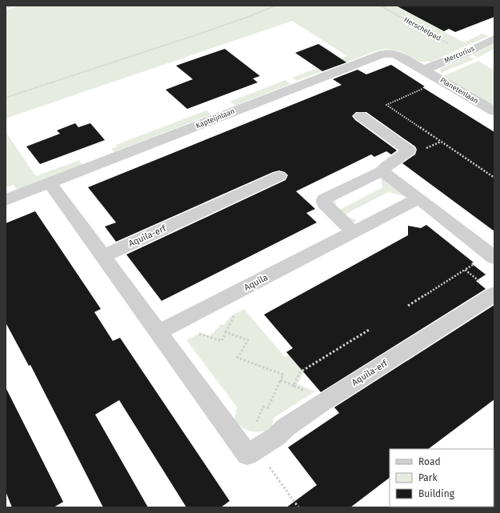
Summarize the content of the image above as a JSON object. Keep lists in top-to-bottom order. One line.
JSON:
{"streets":{"street":["Mercurius","Planetenlaan","Kapteijnlaan","Aquila-erf","Aquila"],"path":["Herschelpad"]},"crossings":[["Herschelpad","Mercurius"],["Mercurius","Planetenlaan"],["Mercurius","Kapteijnlaan"],["Planetenlaan","Kapteijnlaan"]],"legend":["Road","Park","Building"]}
